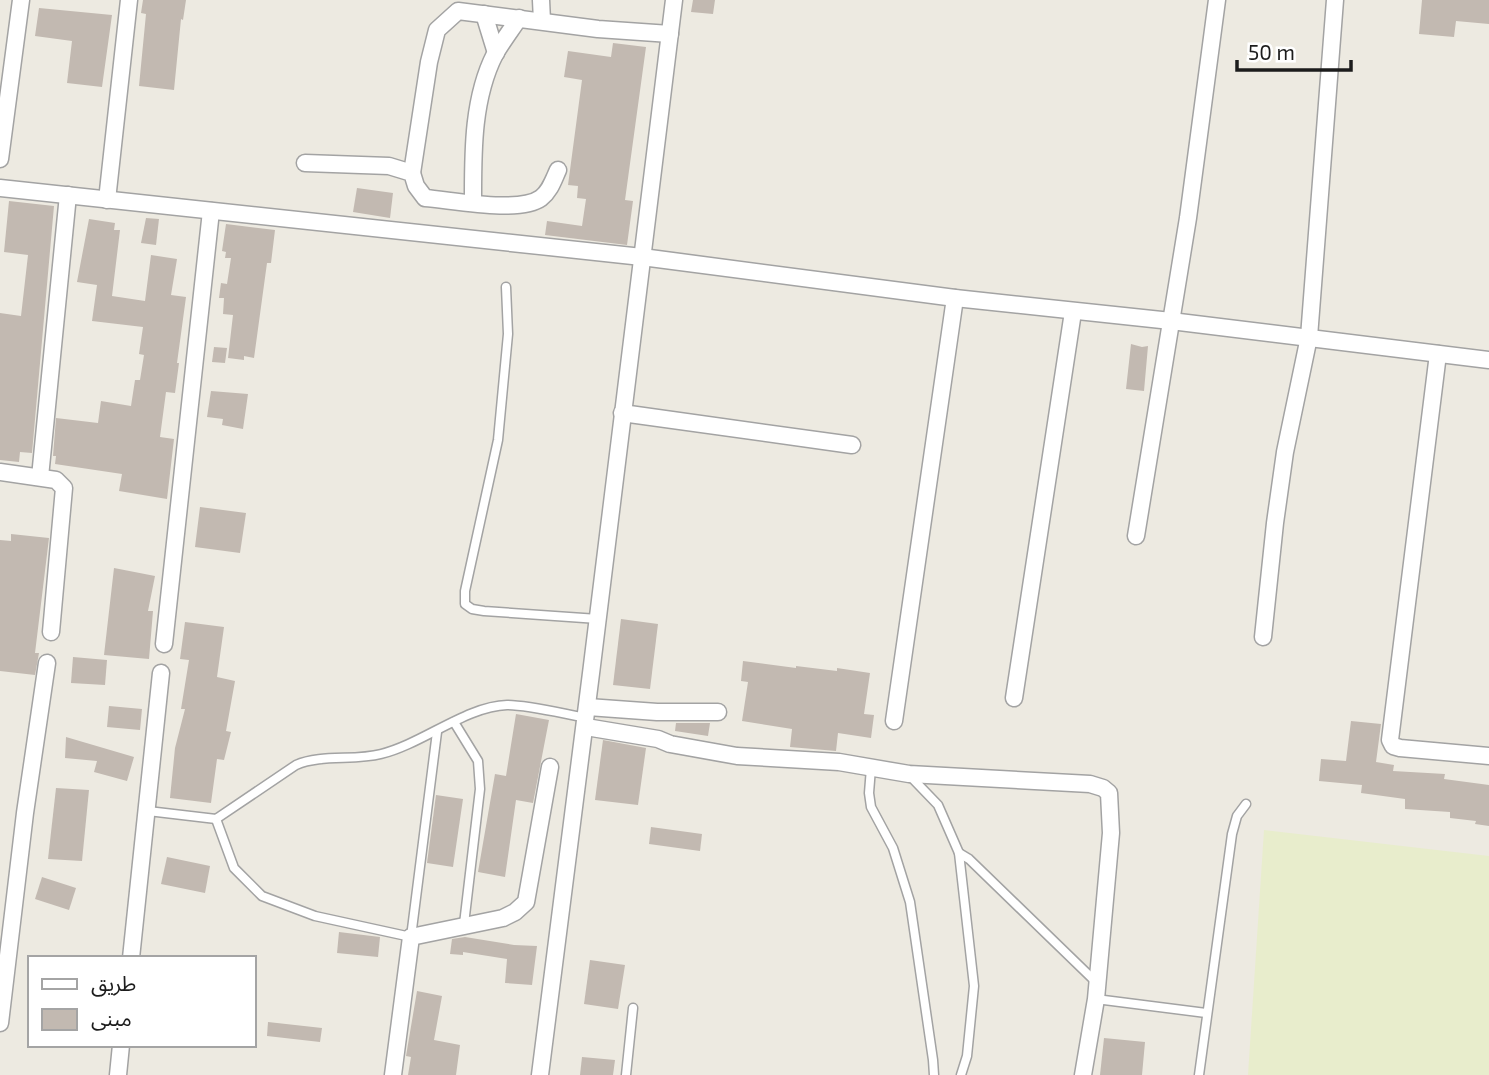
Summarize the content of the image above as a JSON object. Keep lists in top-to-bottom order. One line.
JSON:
{"legend":["طريق","مبنى"],"scale_bar":"50 m"}
